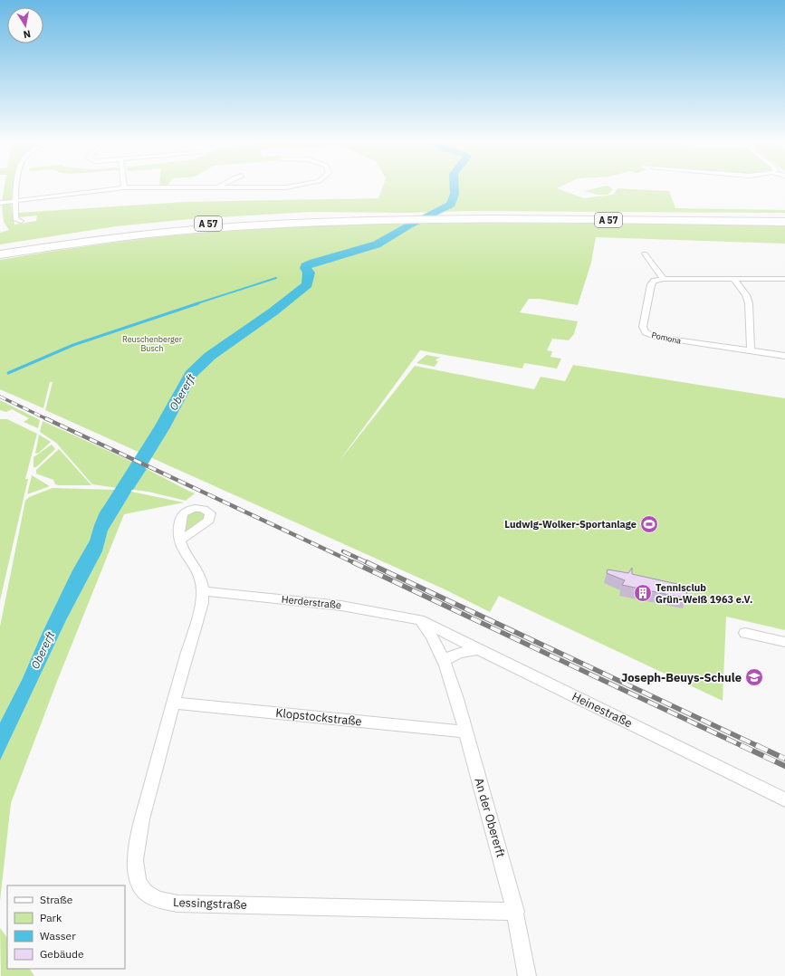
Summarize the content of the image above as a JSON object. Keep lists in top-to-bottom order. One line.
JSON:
{"streets":{"highway":["A 57"],"street":["Pomona","Herderstraße","Heinestraße","Klopstockstraße","An der Obererft","Lessingstraße"]},"crossings":[["Herderstraße","Heinestraße"],["Herderstraße","An der Obererft"],["Herderstraße","Lessingstraße"],["Heinestraße","An der Obererft"],["Klopstockstraße","An der Obererft"],["Klopstockstraße","Lessingstraße"],["An der Obererft","Lessingstraße"]],"water":["Obererft"],"parks":["Reuschenberger Busch"],"places":{"sports":["Ludwig-Wolker-Sportanlage"],"building":["Tennisclub Grün-Weiß 1963 e.V."],"school or university":["Joseph-Beuys-Schule"]},"legend":["Straße","Park","Wasser","Gebäude"],"north":"bottom"}
